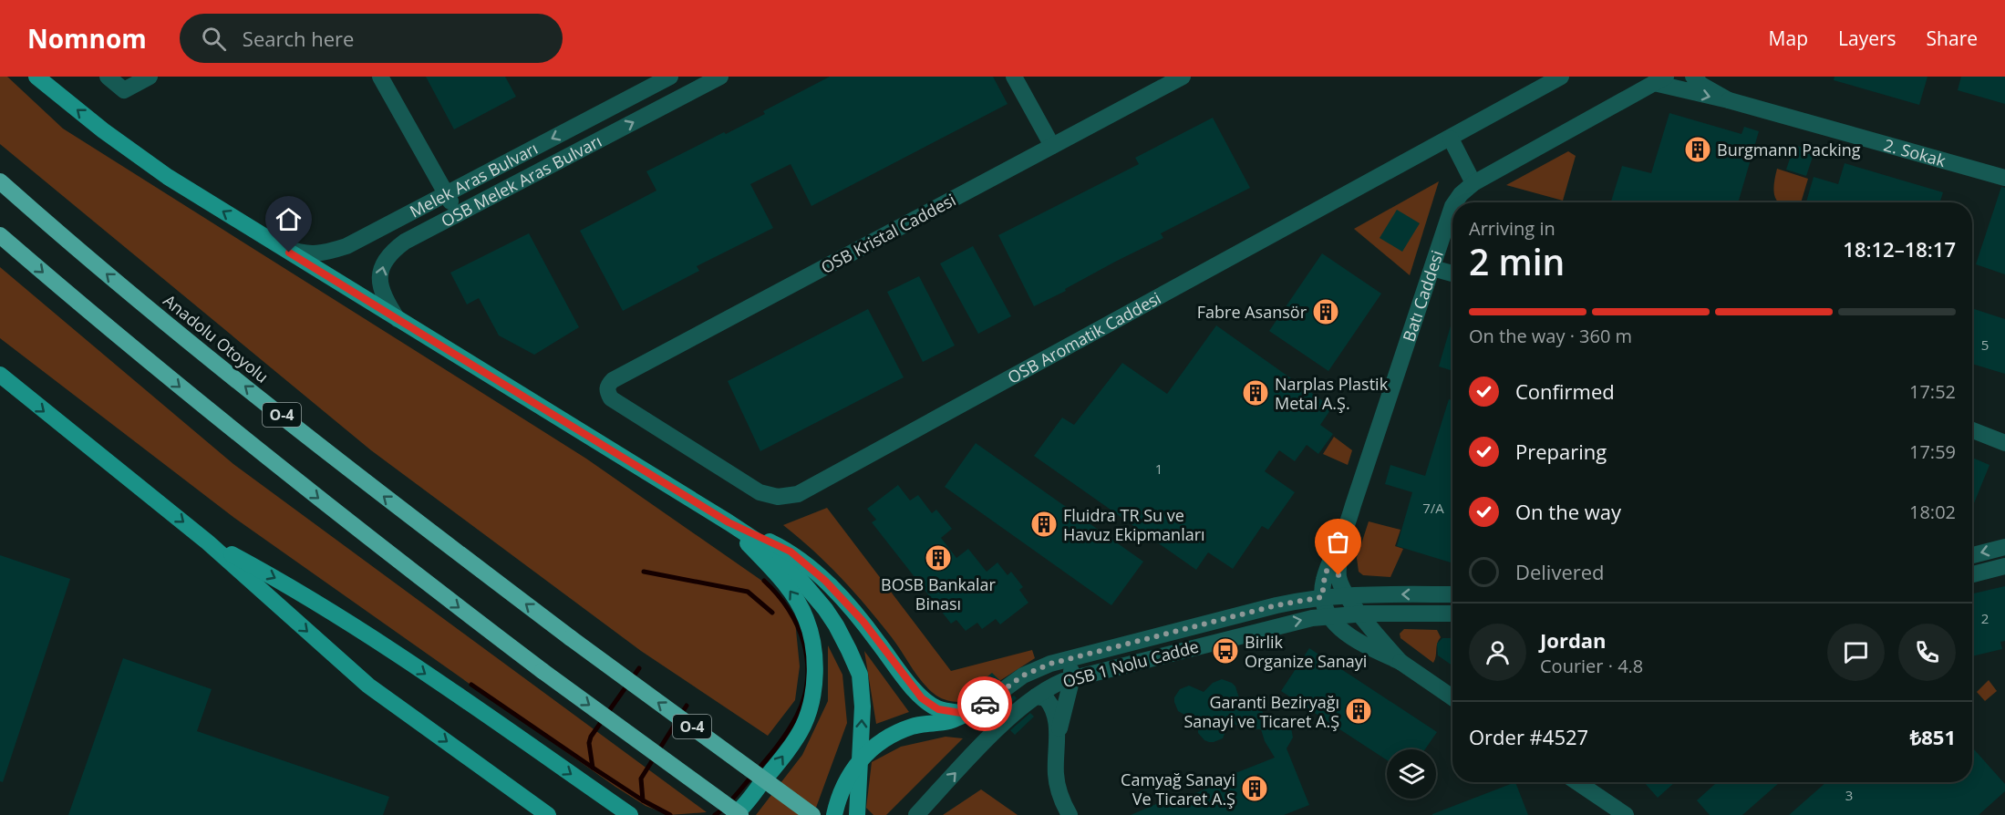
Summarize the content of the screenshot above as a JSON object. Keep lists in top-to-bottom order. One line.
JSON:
{"streets":{"highway":["Anadolu Otoyolu","O-4"],"main road":["OSB 1 Nolu Cadde"],"street":["2. Sokak","Melek Aras Bulvarı","OSB Melek Aras Bulvarı","OSB Kristal Caddesi","Batı Caddesi","OSB Aromatik Caddesi"]},"crossings":[["2. Sokak","Batı Caddesi"],["OSB Kristal Caddesi","OSB Aromatik Caddesi"],["Batı Caddesi","OSB 1 Nolu Cadde"]],"one_way":["Melek Aras Bulvarı","OSB Melek Aras Bulvarı"],"places":{"building":["Burgmann Packing","Fabre Asansör","Narplas Plastik Metal A.Ş.","Fluidra TR Su ve Havuz Ekipmanları","BOSB Bankalar Binası","Garanti Beziryağı Sanayi ve Ticaret A.Ş","Camyağ Sanayi Ve Ticaret A.Ş"],"bus stop":["Birlik Organize Sanayi"]},"house_numbers":["5","1","7/A","2","3"],"page":{"header":"Nomnom","search":"Search here","nav":["Map","Layers","Share"],"heading":["2 min","Arriving in","18:12–18:17"],"panel":["Jordan","Courier · 4.8","Order #4527","₺851"],"bar":"On the way · 360 m","list":[["Confirmed","17:52"],["Preparing","17:59"],["On the way","18:02"],"Delivered"]}}
